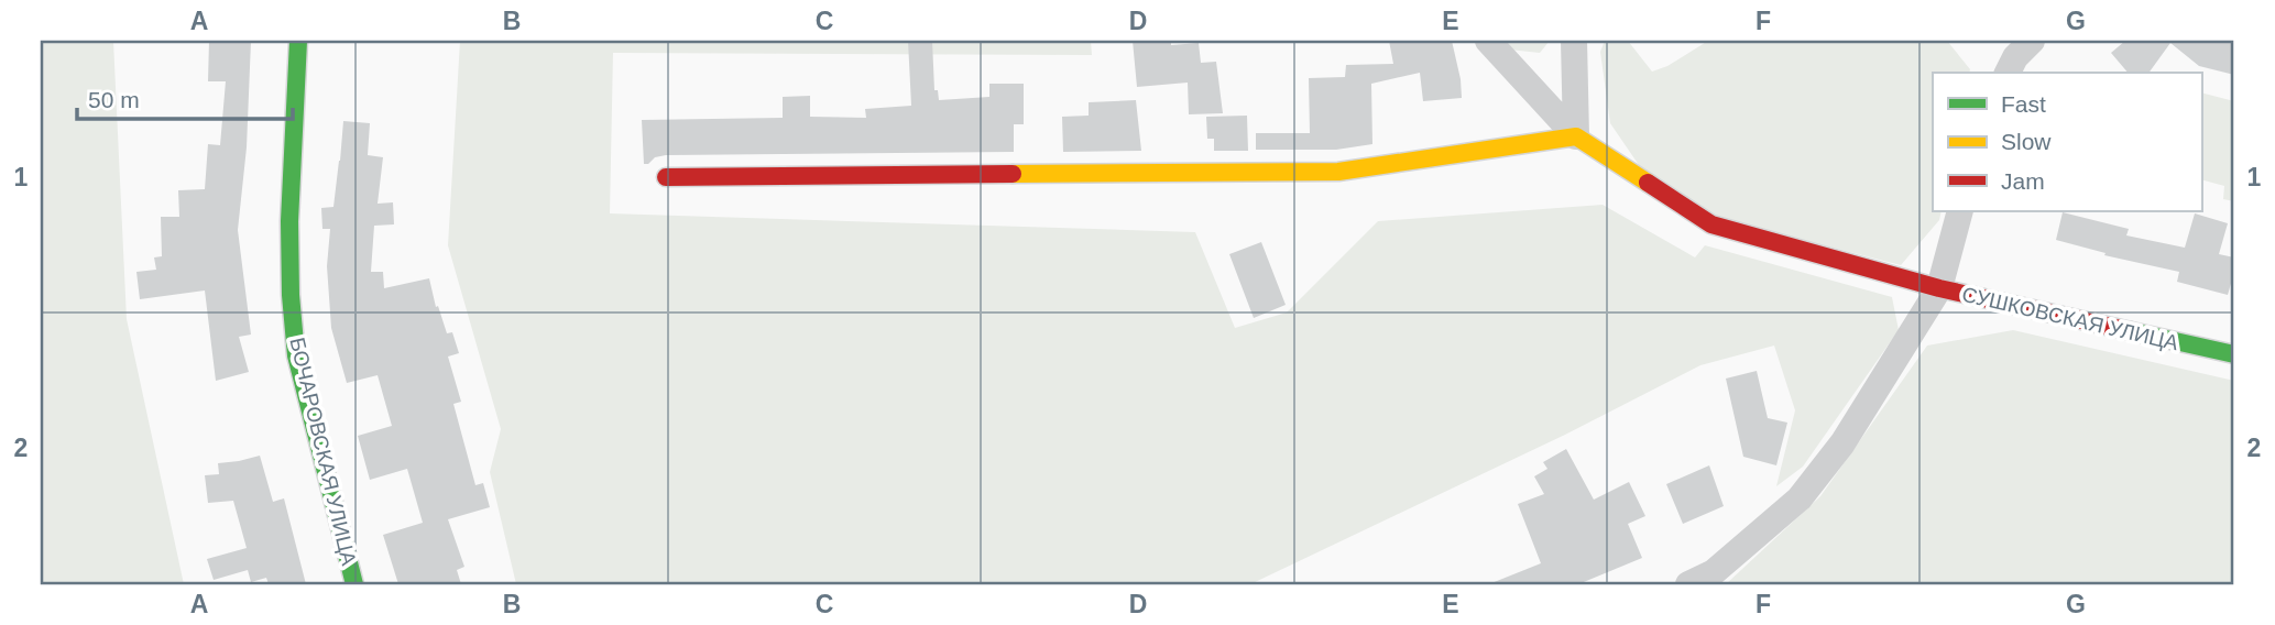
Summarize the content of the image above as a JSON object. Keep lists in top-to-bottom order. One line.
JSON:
{"streets":{"street":["СУШКОВСКАЯ УЛИЦА","БОЧАРОВСКАЯ УЛИЦА"]},"legend":["Fast","Slow","Jam"],"scale_bar":"50 m","grid":{"columns":["A","B","C","D","E","F","G"],"rows":["1","2"]}}
